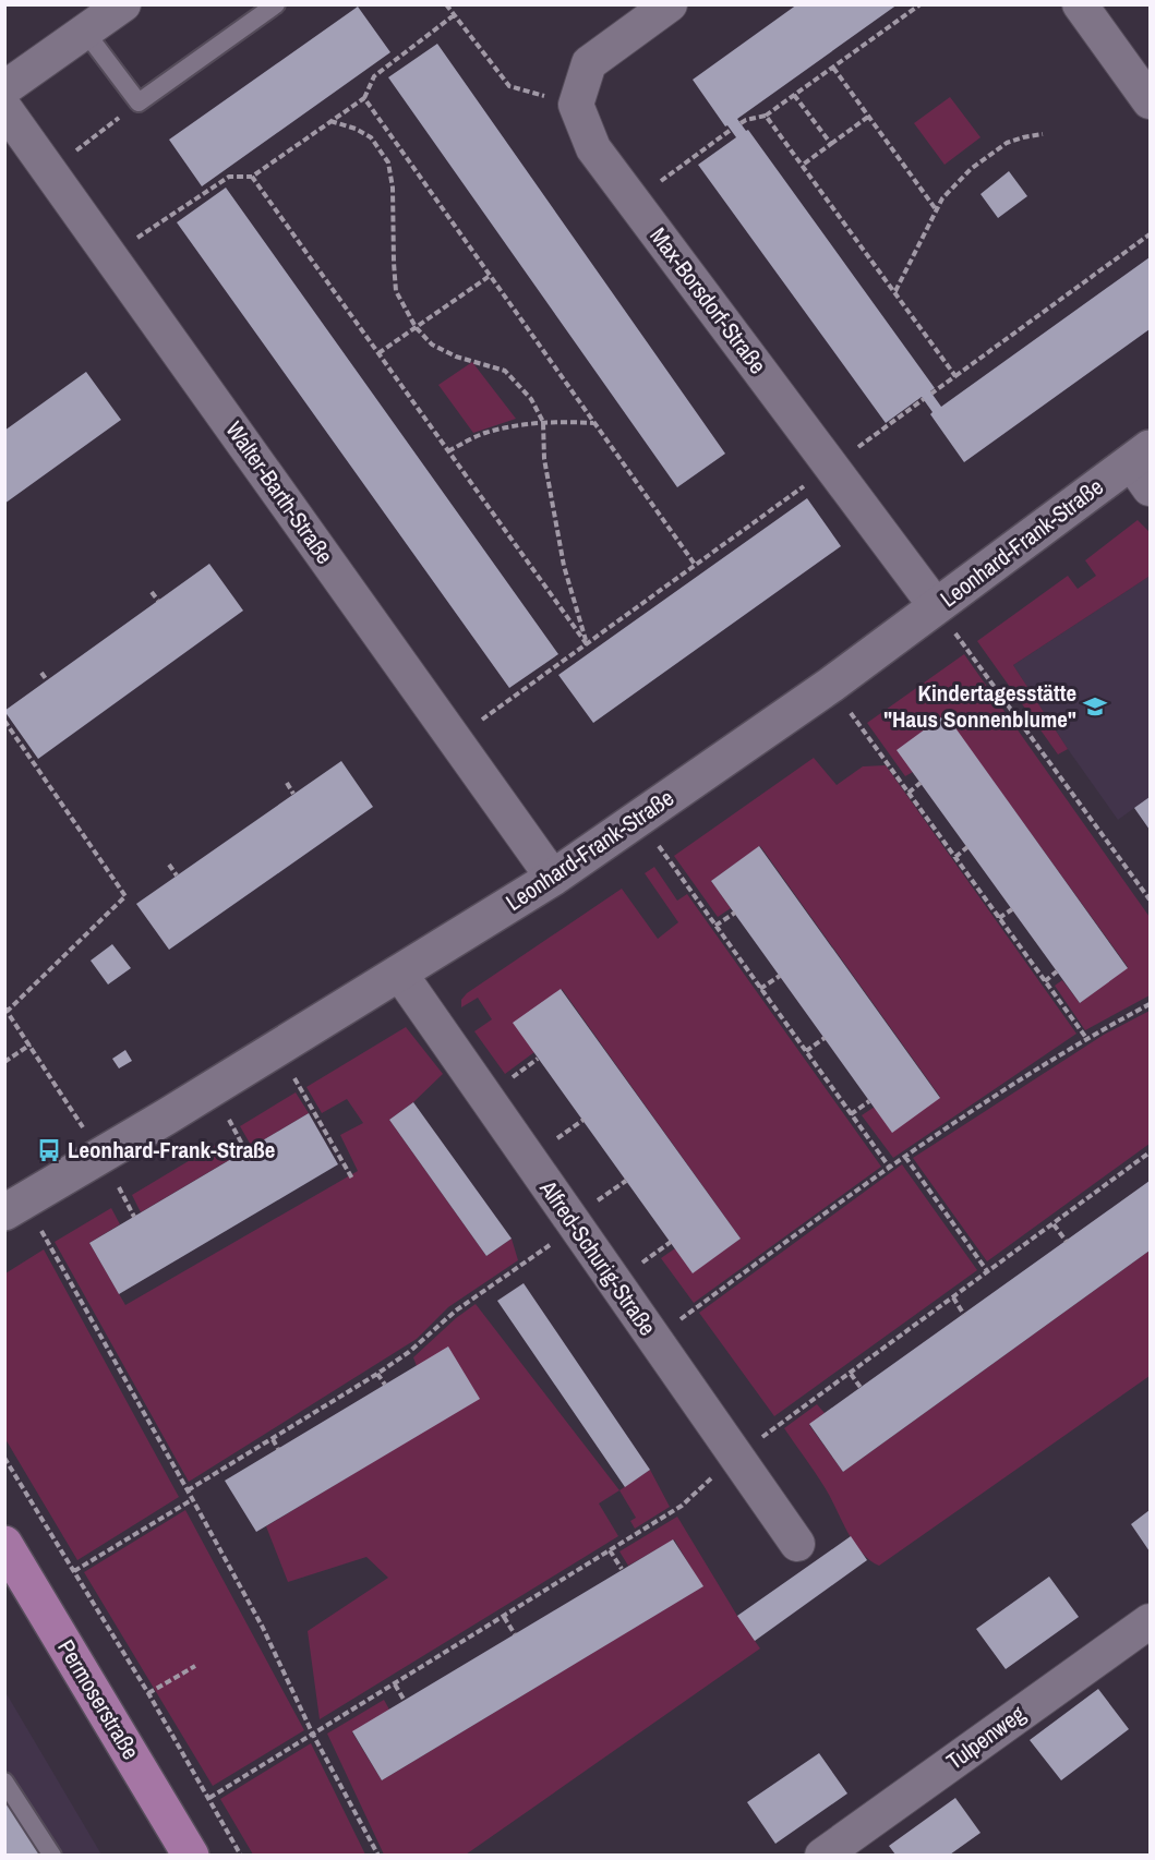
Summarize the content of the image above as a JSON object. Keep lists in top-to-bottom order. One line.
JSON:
{"streets":{"main road":["Permoserstraße"],"street":["Max-Borsdorf-Straße","Walter-Barth-Straße","Leonhard-Frank-Straße","Alfred-Schurig-Straße","Tulpenweg"]},"crossings":[["Max-Borsdorf-Straße","Leonhard-Frank-Straße"],["Walter-Barth-Straße","Leonhard-Frank-Straße"],["Leonhard-Frank-Straße","Alfred-Schurig-Straße"]],"places":{"school or university":["Kindertagesstätte \"Haus Sonnenblume\""],"bus stop":["Leonhard-Frank-Straße"]}}
